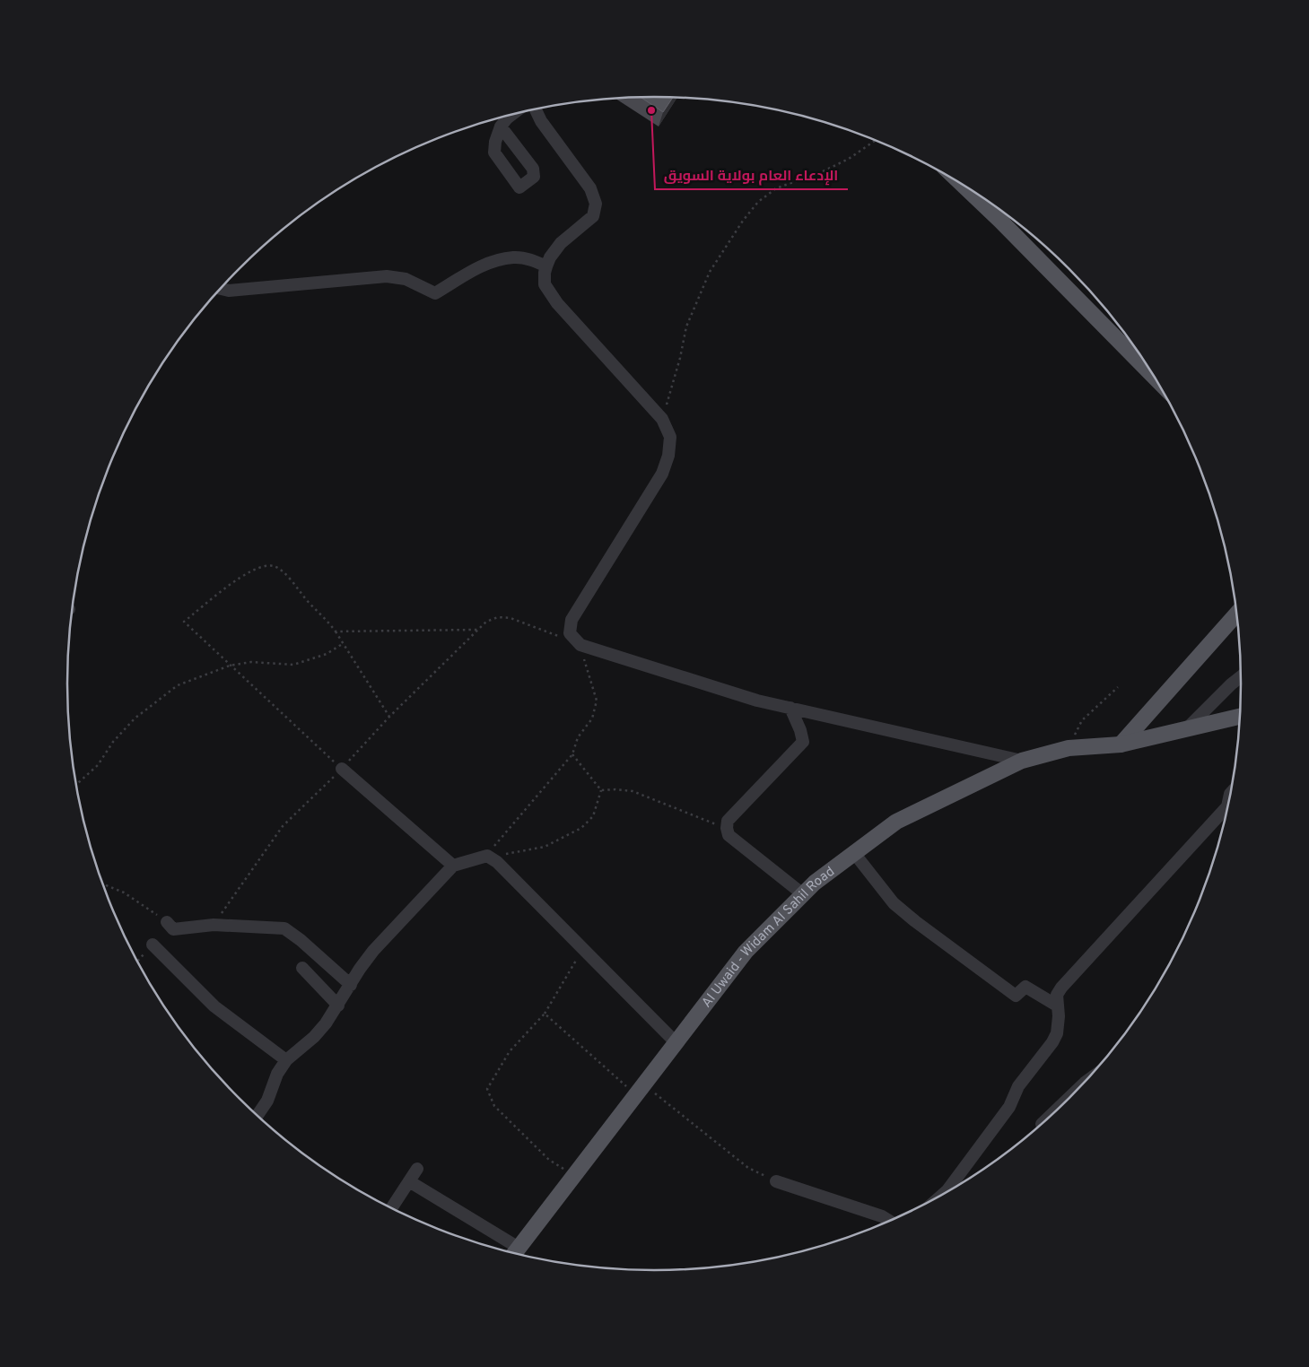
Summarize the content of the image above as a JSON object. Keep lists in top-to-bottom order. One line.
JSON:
{"streets":{"main road":["Al Uwaid - Widam Al Sahil Road"]},"places":["الإدعاء العام بولاية السويق"]}
